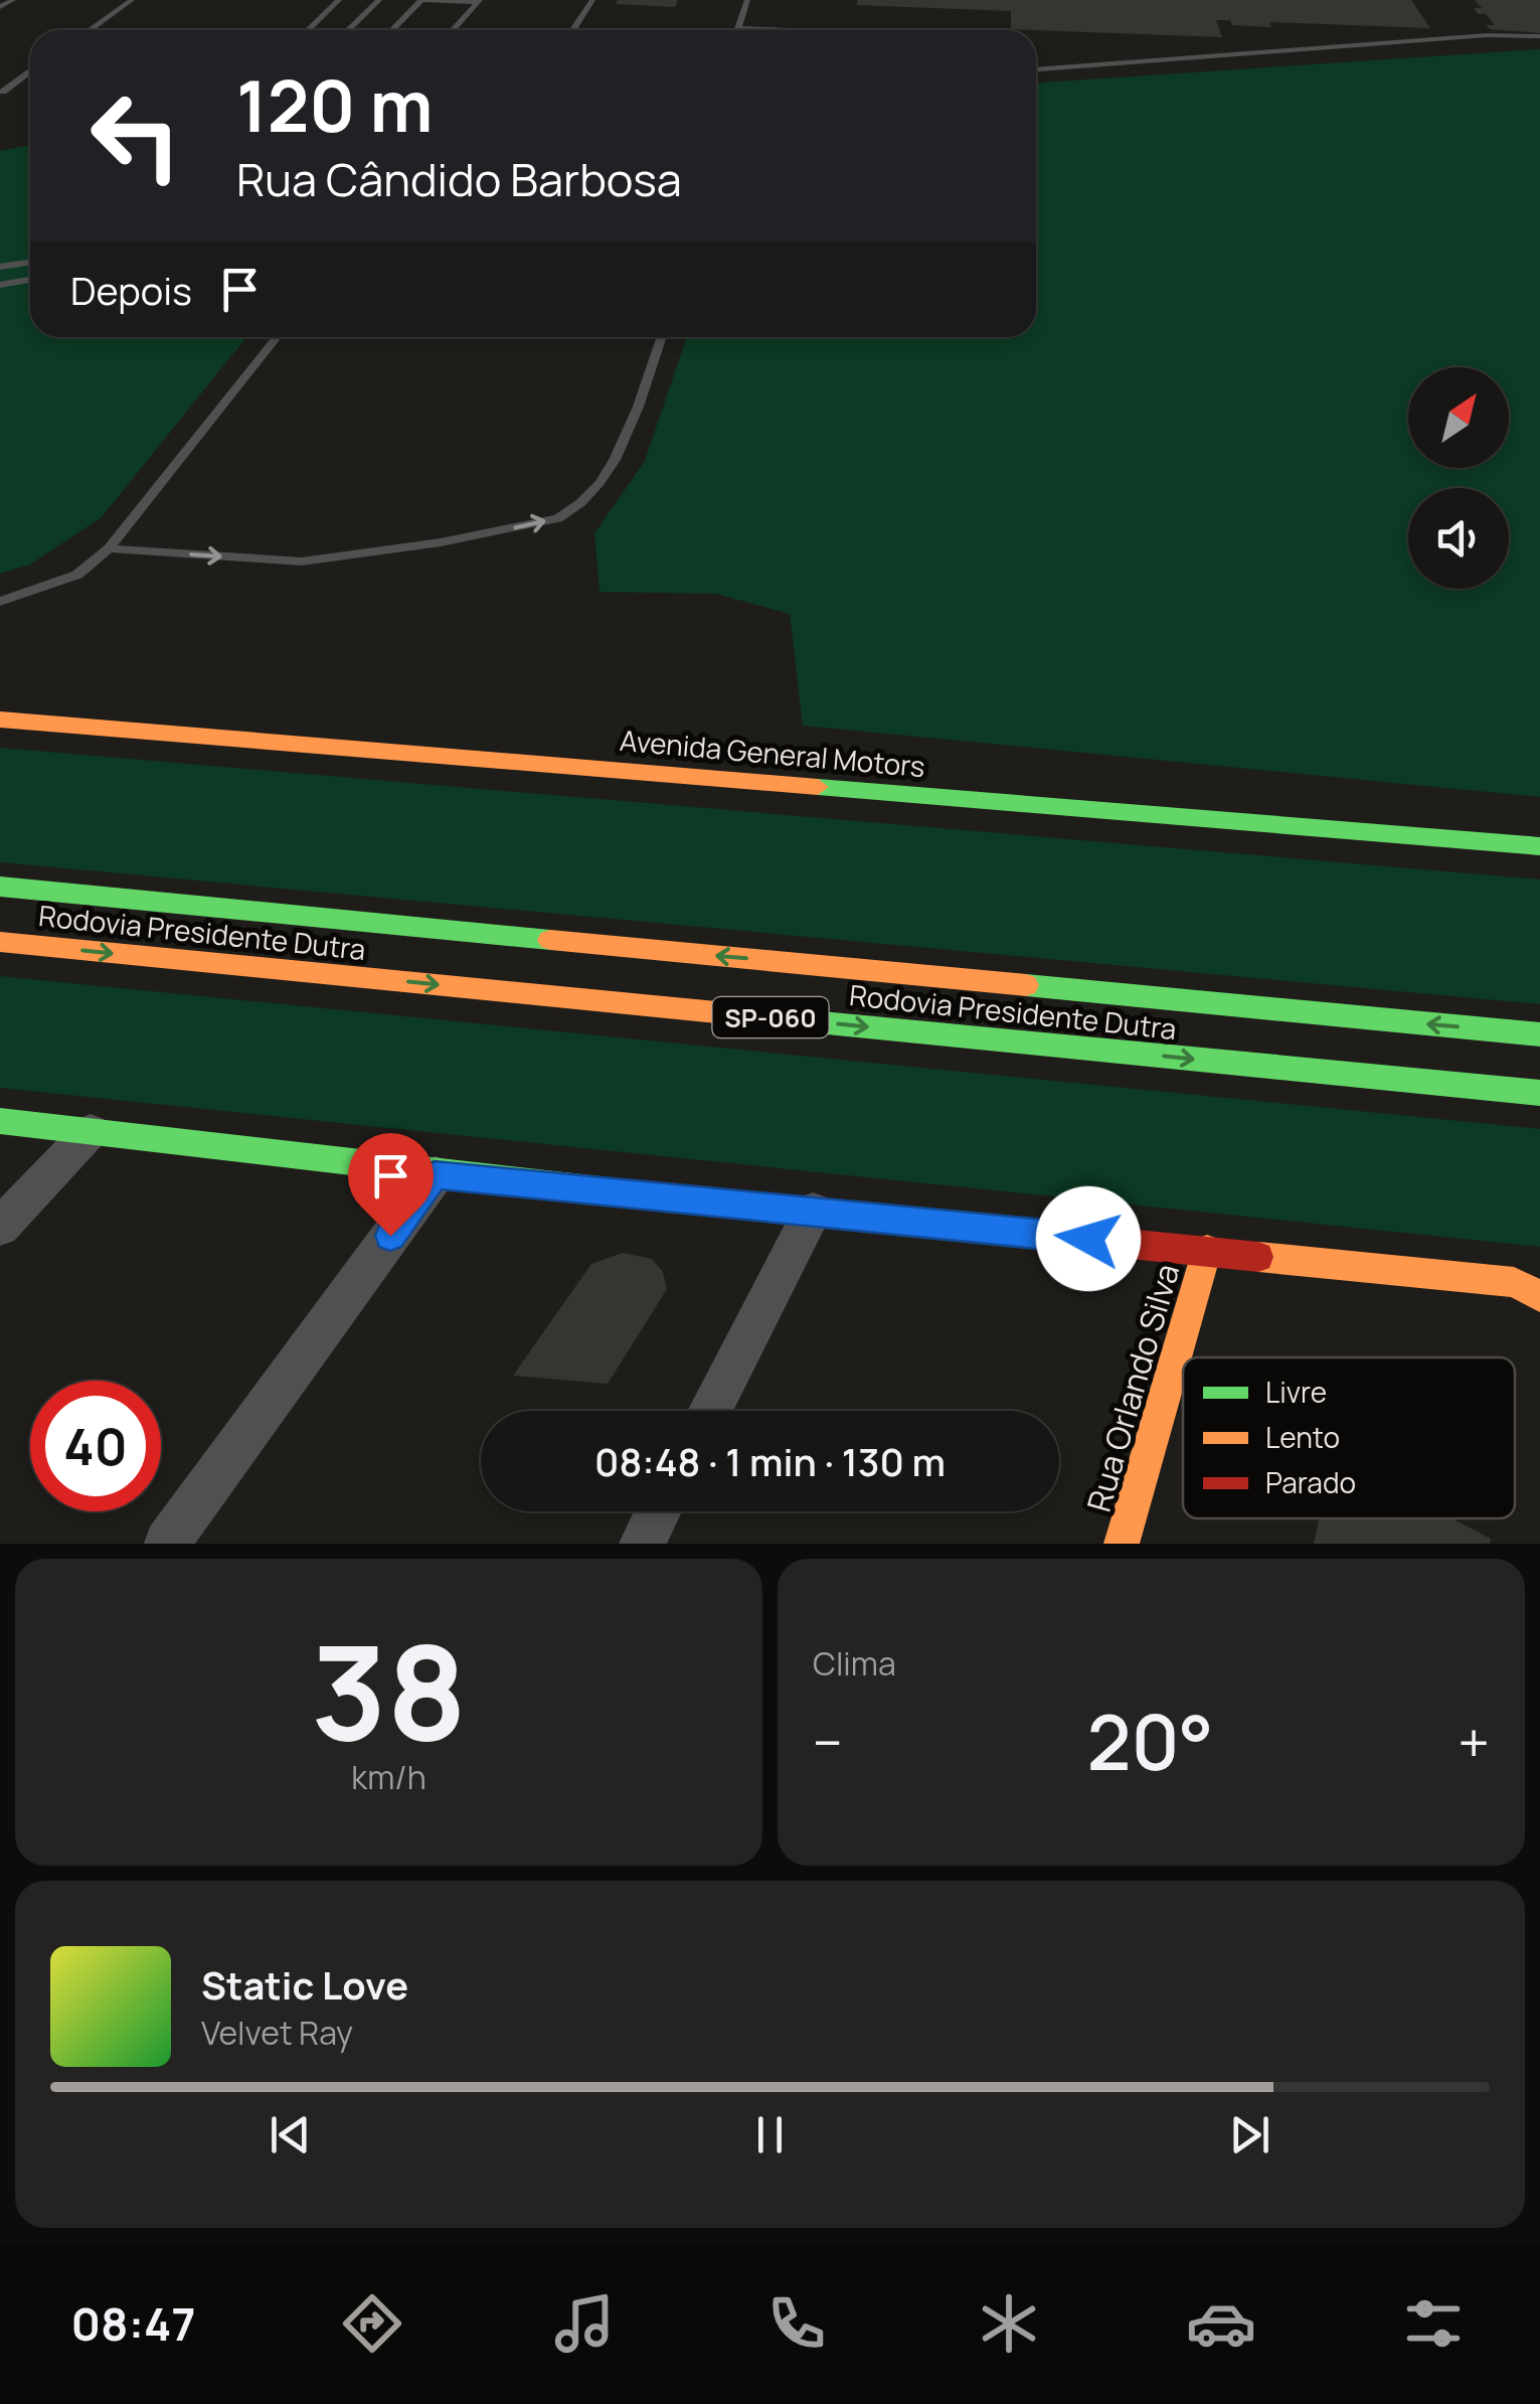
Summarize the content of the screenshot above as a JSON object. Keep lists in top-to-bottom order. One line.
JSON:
{"streets":{"main road":["Avenida General Motors","Rodovia Presidente Dutra","SP-060","Rua Orlando Silva"]},"legend":["Livre","Lento","Parado"],"north":"top right","page":{"turn":["120 m","Rua Cândido Barbosa"],"then":"Depois","limit":"40","trip":"08:48 · 1 min · 130 m","tile":[["38","km/h"],"Clima"],"heat":["−","20°","+"],"song":["Static Love","Velvet Ray"],"tabs":"08:47"}}
